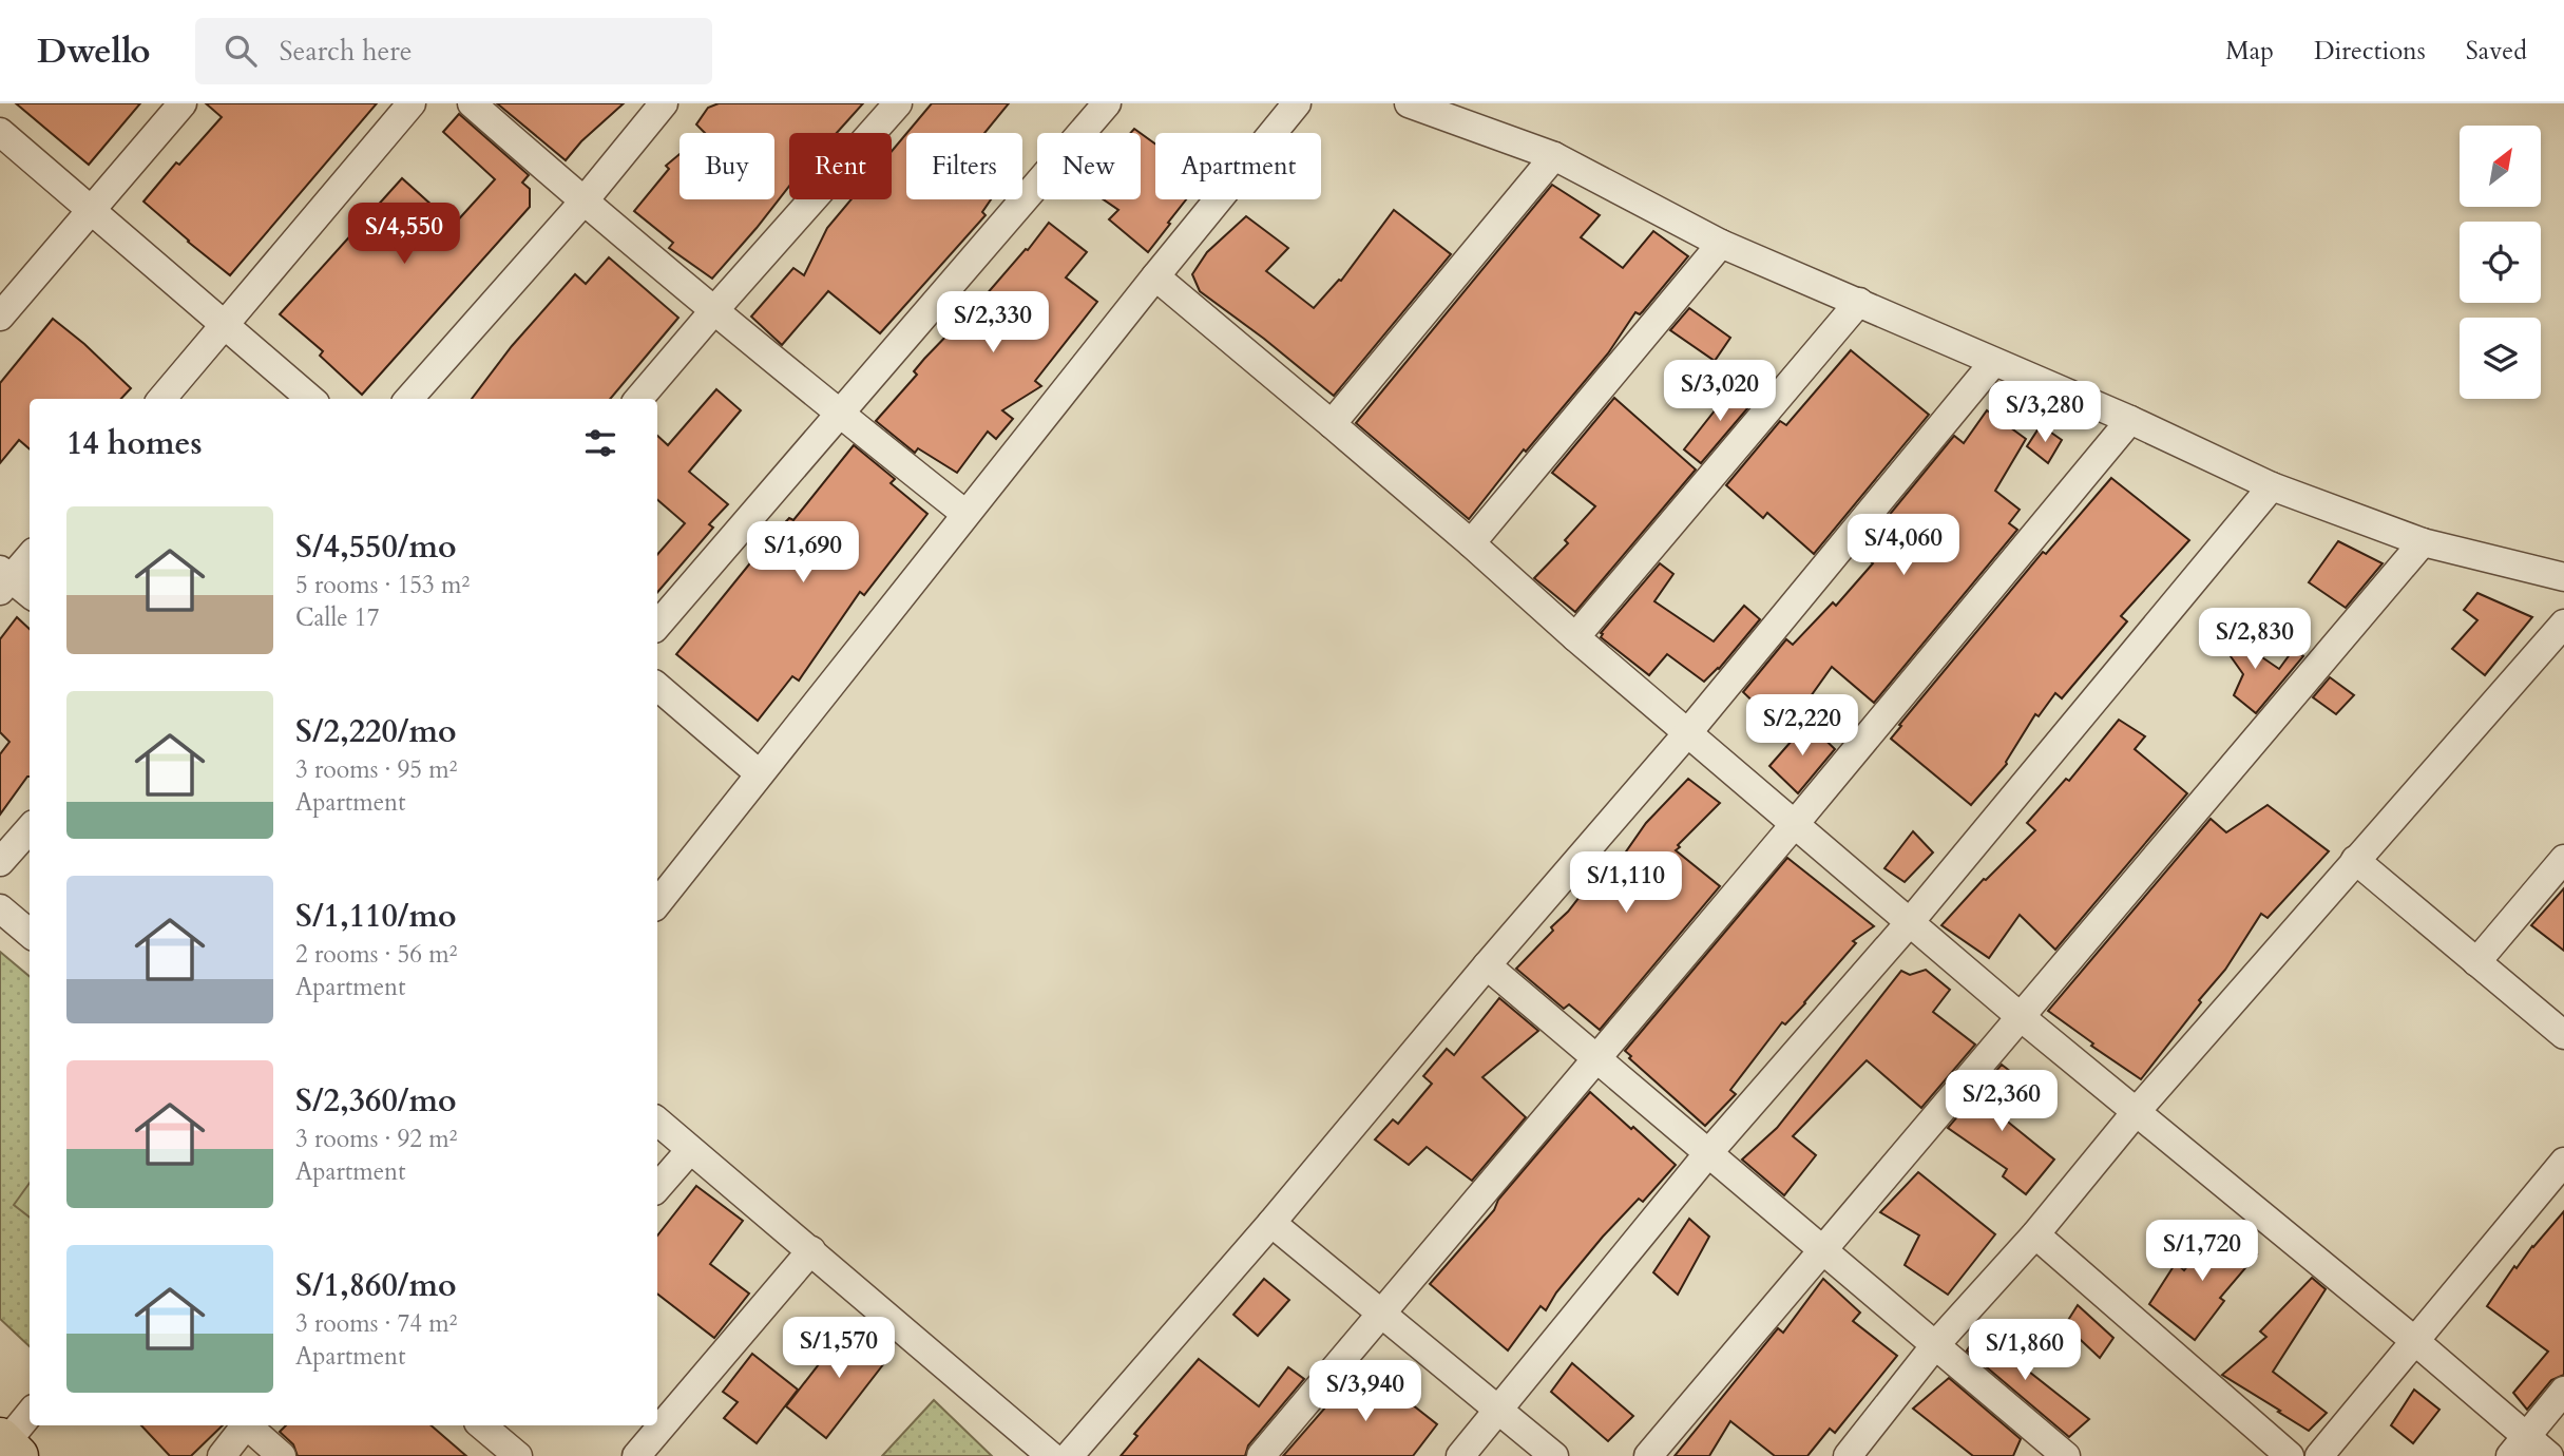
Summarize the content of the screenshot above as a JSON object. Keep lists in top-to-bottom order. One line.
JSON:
{"north":"top right","page":{"header":"Dwello","search":"Search here","nav":["Map","Directions","Saved"],"chip":["Buy","Rent","Filters","New","Apartment"],"price":["S/4,550","S/2,330","S/3,020","S/3,280","S/4,060","S/1,690","S/2,830","S/2,220","S/1,110","S/2,360","S/1,720","S/1,570","S/1,860","S/3,940"],"heading":"14 homes","list":[{"name":"S/4,550/mo","note":"5 rooms · 153 m² · Calle 17"},{"name":"S/2,220/mo","note":"3 rooms · 95 m² · Apartment"},{"name":"S/1,110/mo","note":"2 rooms · 56 m² · Apartment"},{"name":"S/2,360/mo","note":"3 rooms · 92 m² · Apartment"},{"name":"S/1,860/mo","note":"3 rooms · 74 m² · Apartment"}]}}
